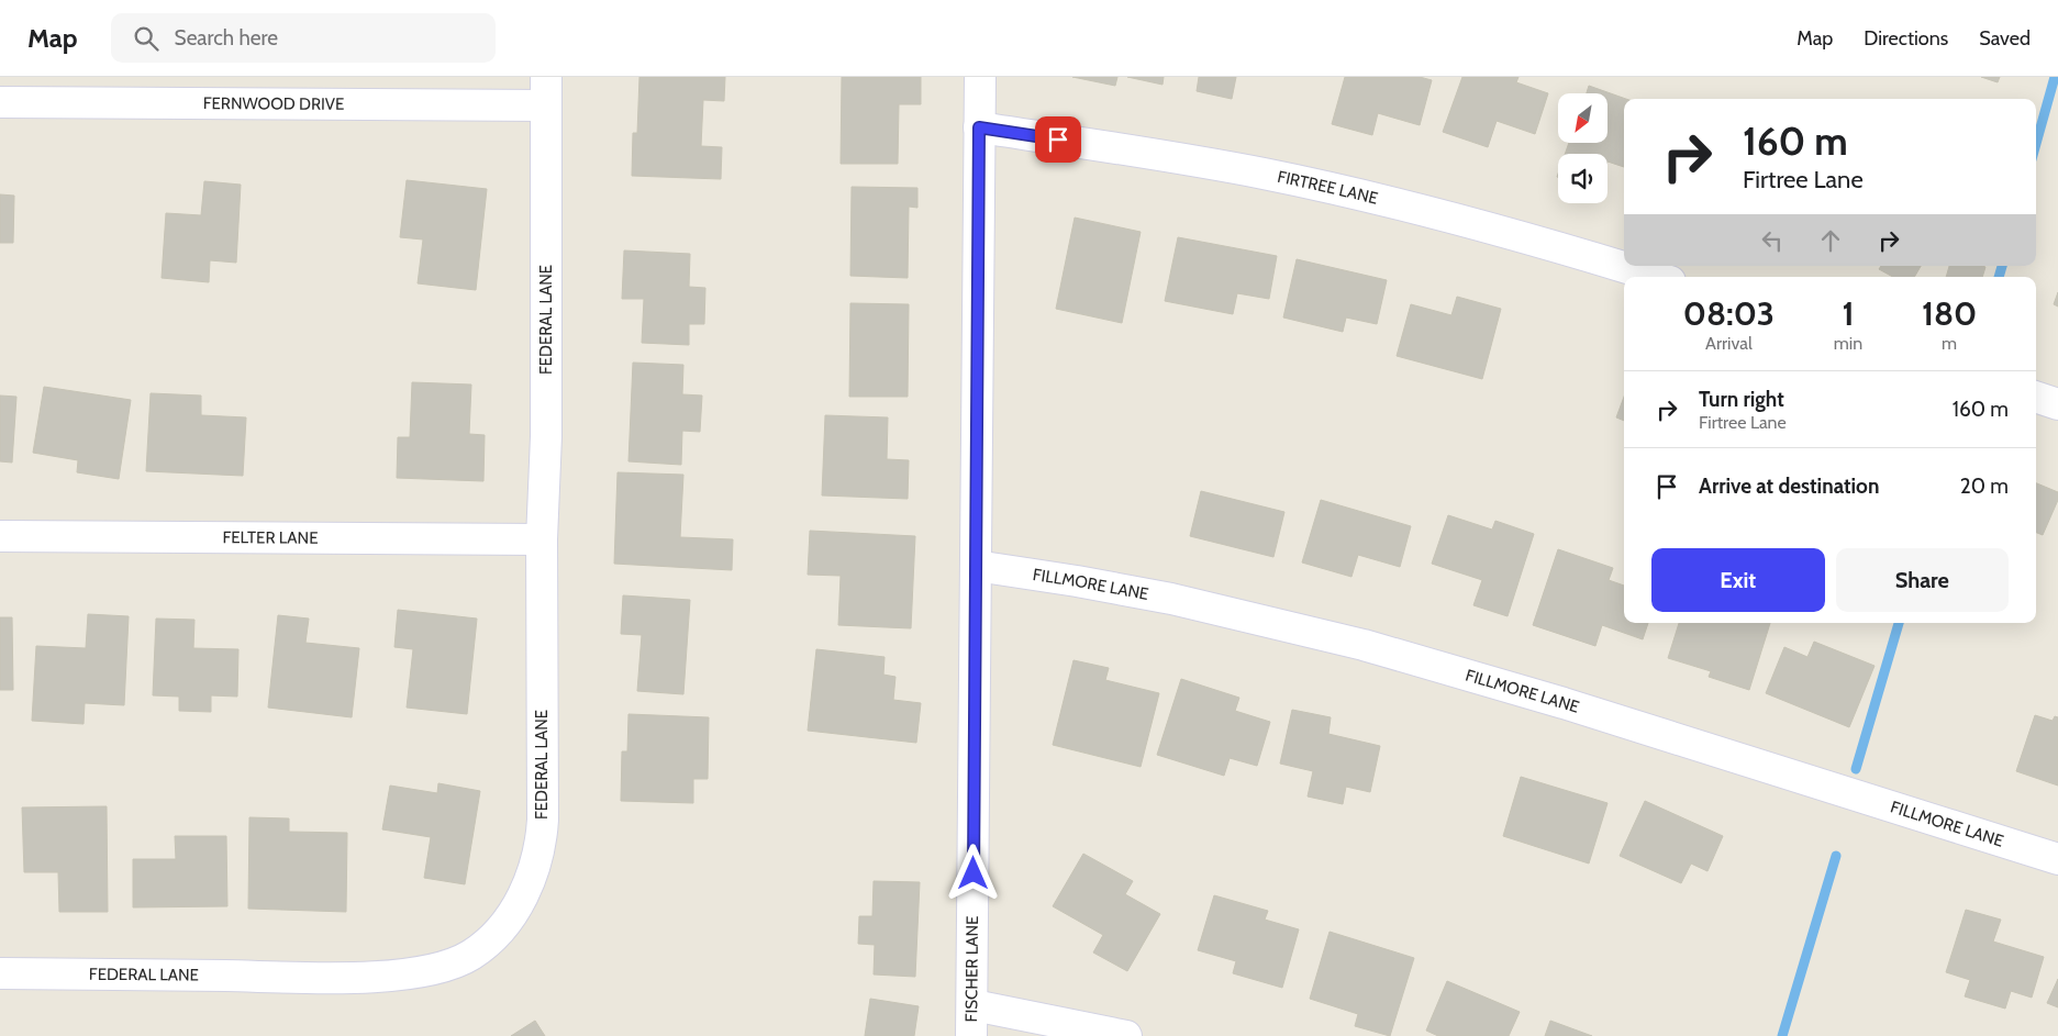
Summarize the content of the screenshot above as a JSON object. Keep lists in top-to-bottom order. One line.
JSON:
{"streets":{"street":["FERNWOOD DRIVE","FIRTREE LANE","FEDERAL LANE","FELTER LANE","FILLMORE LANE","FISCHER LANE"]},"crossings":[["FERNWOOD DRIVE","FEDERAL LANE"],["FIRTREE LANE","FISCHER LANE"],["FEDERAL LANE","FELTER LANE"],["FILLMORE LANE","FISCHER LANE"]],"north":"bottom left","page":{"header":"Map","search":"Search here","nav":["Map","Directions","Saved"],"turn":["160 m","Firtree Lane"],"eta":["08:03","Arrival","1","min","180","m"],"list":[{"name":"Turn right","note":"Firtree Lane","value":"160 m"},{"name":"Arrive at destination","value":"20 m"}],"buttons":["Exit","Share"]}}
